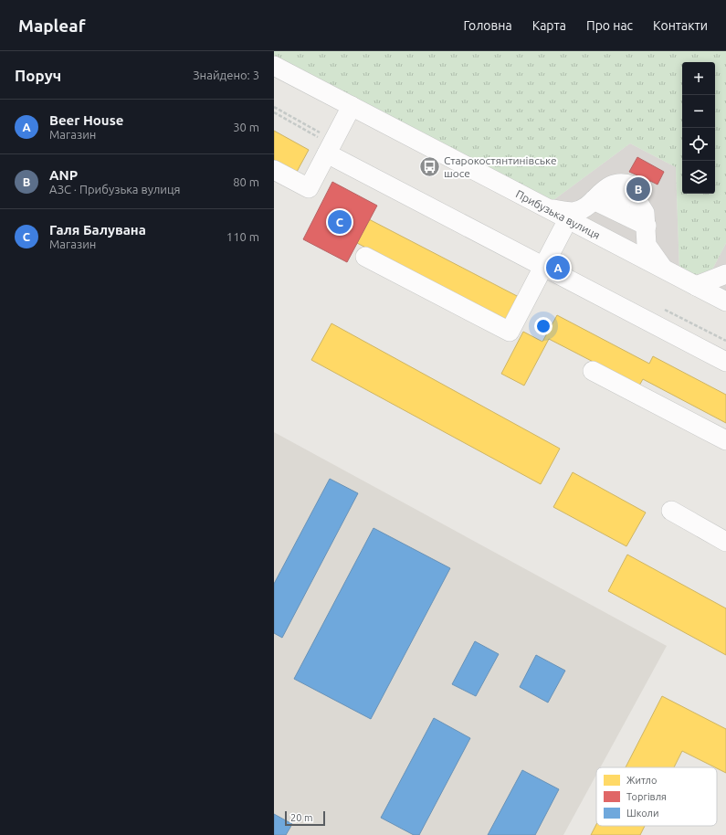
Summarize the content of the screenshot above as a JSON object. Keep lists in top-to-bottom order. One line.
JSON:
{"streets":{"street":["Прибузька вулиця"]},"places":{"bus stop":["Старокостянтинівське шосе"]},"legend":["Житло","Торгівля","Школи"],"scale_bar":"20 m","page":{"header":"Mapleaf","nav":["Головна","Карта","Про нас","Контакти"],"heading":["Поруч","Знайдено: 3"],"map_buttons":["+","−"],"list":[{"mark":"A","name":"Beer House","note":"Магазин","value":"30 m"},{"mark":"B","name":"ANP","note":"АЗС · Прибузька вулиця","value":"80 m"},{"mark":"C","name":"Галя Балувана","note":"Магазин","value":"110 m"}],"pins":["B","C","A"],"scale":"20 m"}}
